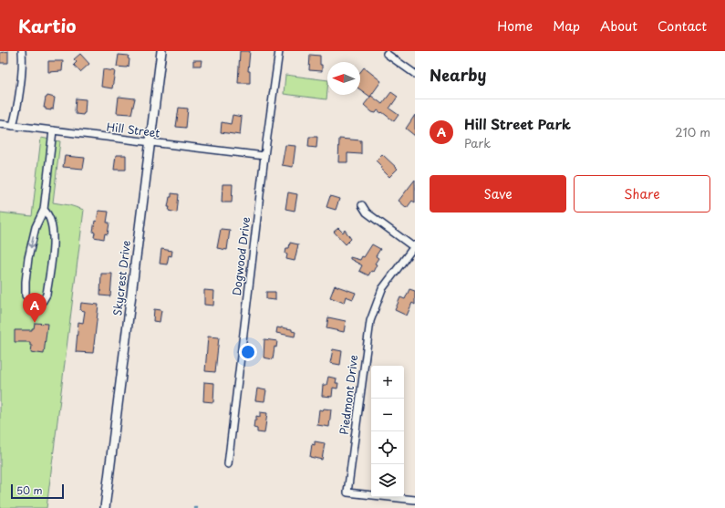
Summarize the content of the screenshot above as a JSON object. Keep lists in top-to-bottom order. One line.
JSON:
{"streets":{"main road":["Skycrest Drive"],"street":["Hill Street","Dogwood Drive","Piedmont Drive"]},"crossings":[["Hill Street","Dogwood Drive"],["Hill Street","Skycrest Drive"]],"scale_bar":"50 m","north":"left","page":{"header":"Kartio","nav":["Home","Map","About","Contact"],"heading":"Nearby","list":[{"mark":"A","name":"Hill Street Park","note":"Park","value":"210 m"}],"buttons":["Save","Share"],"pins":"A","map_buttons":["+","−"],"scale":"50 m"}}
